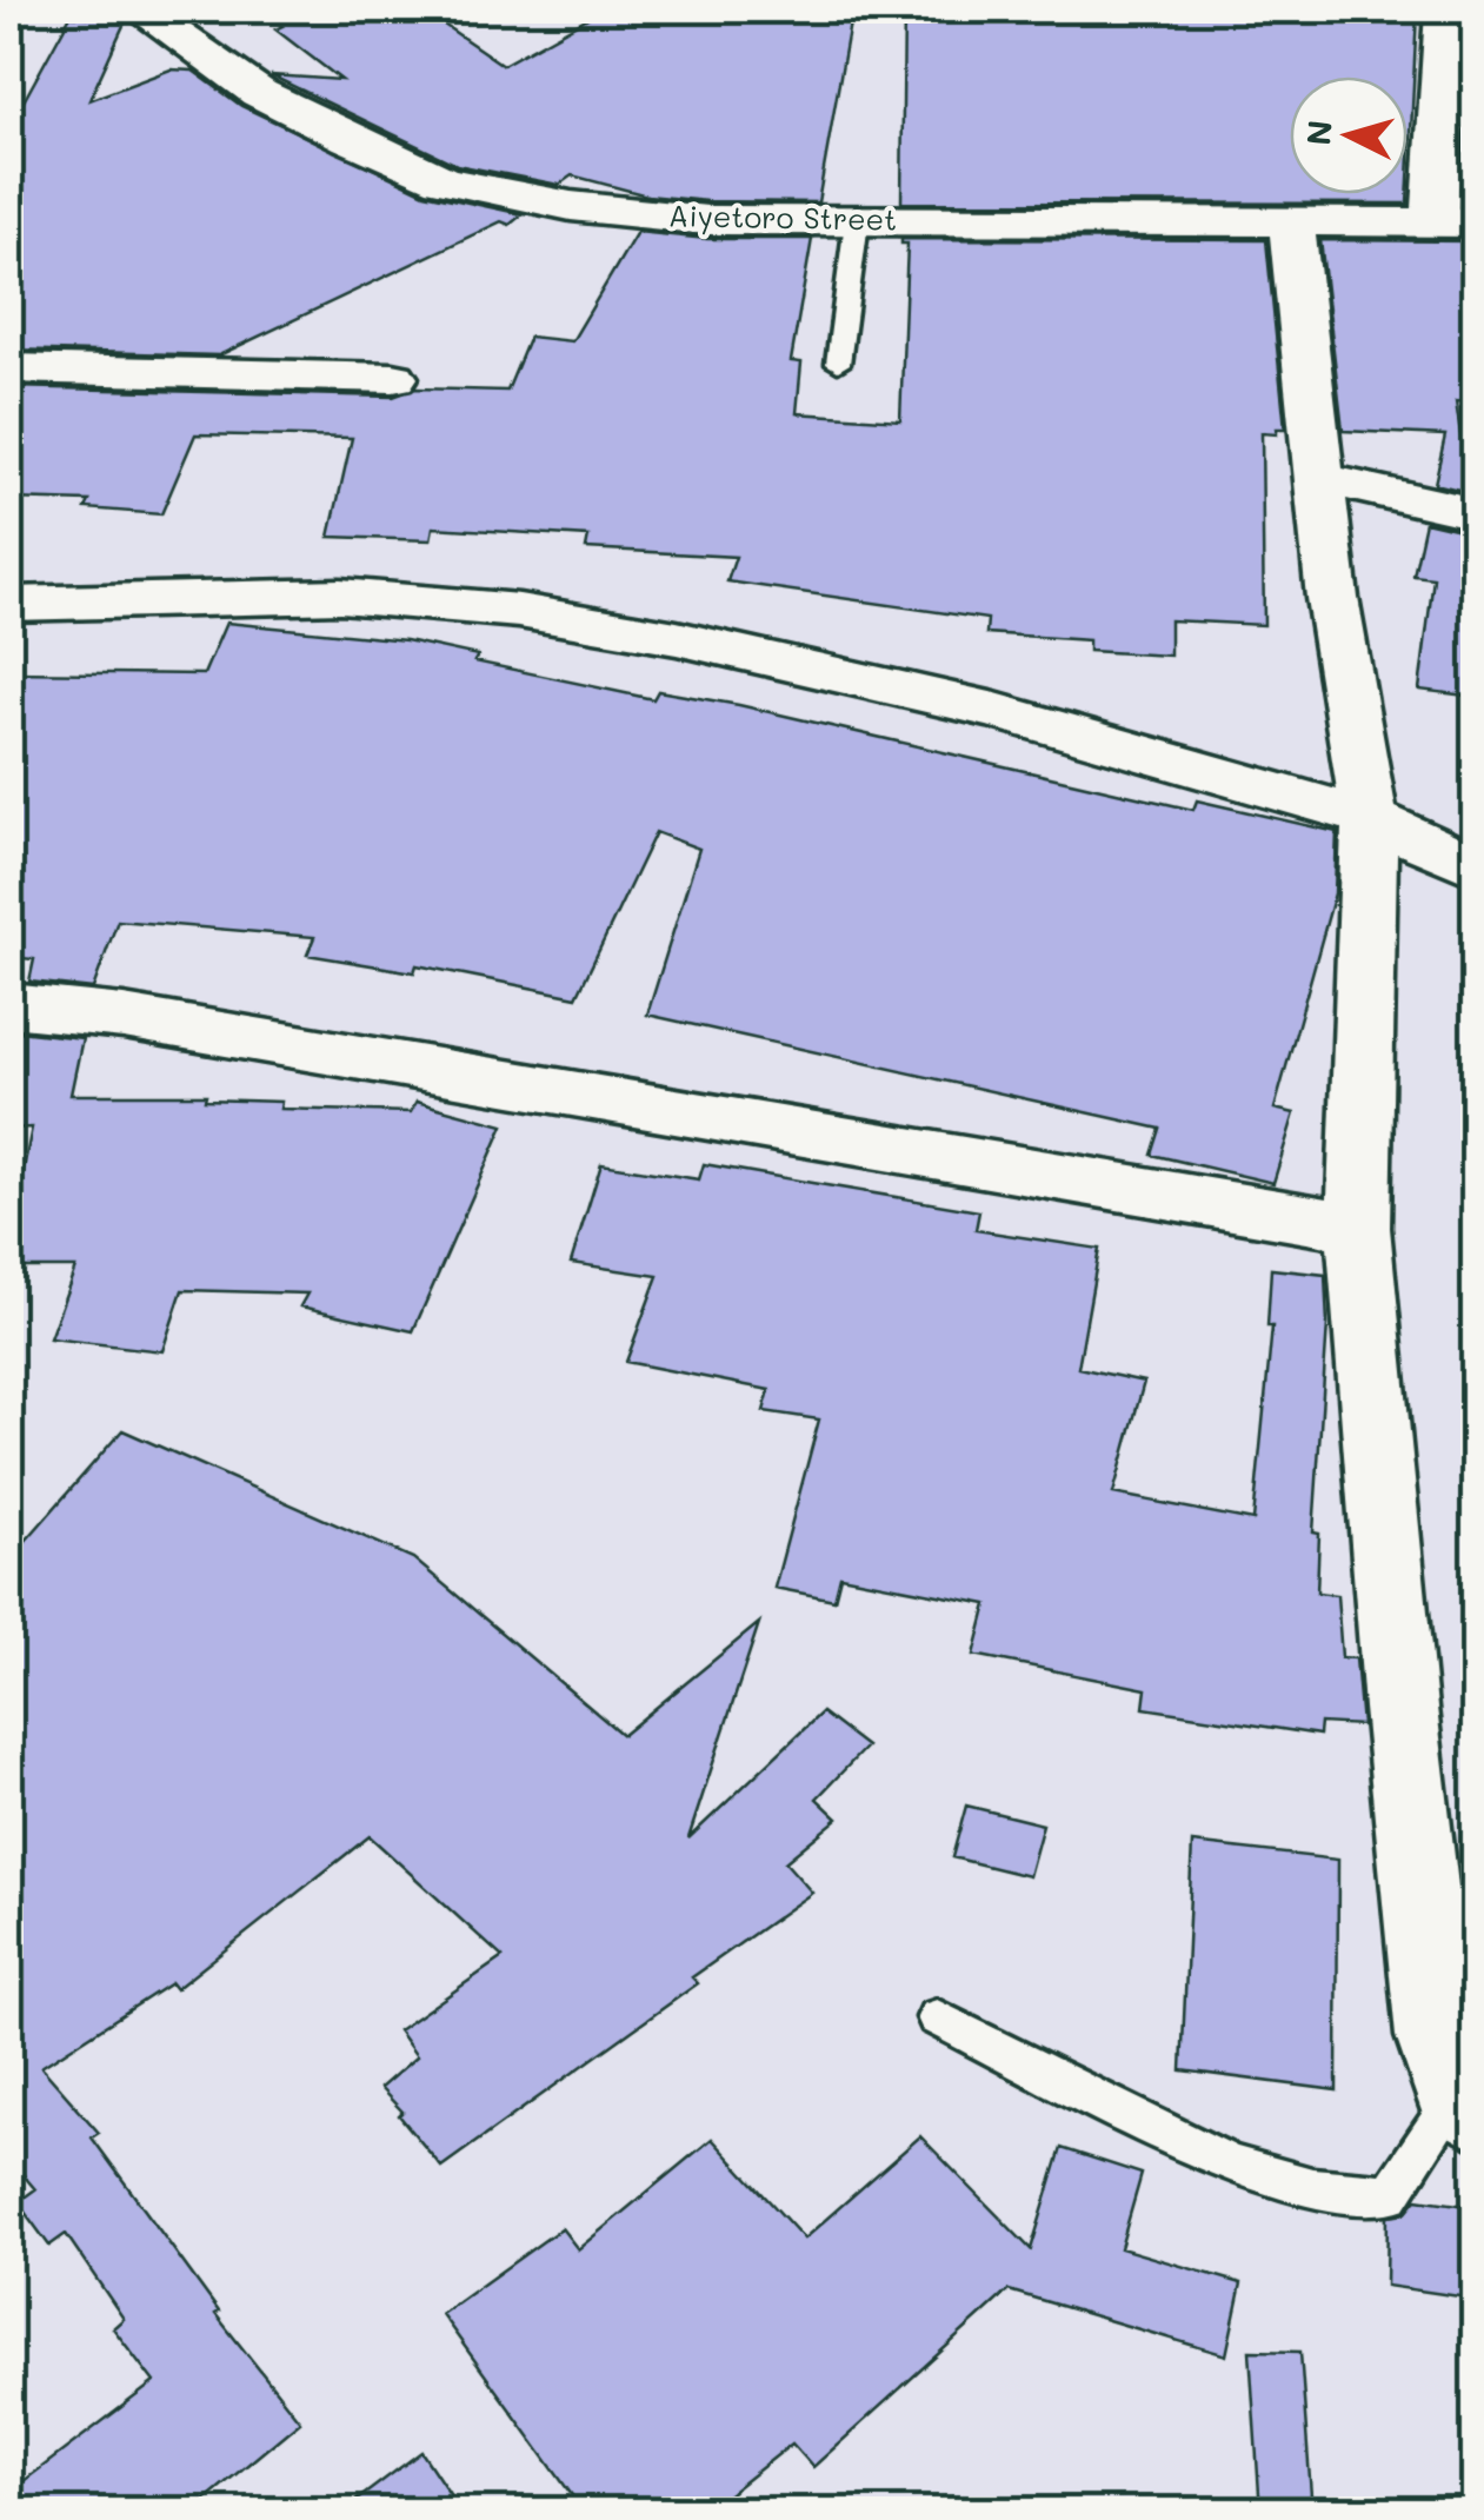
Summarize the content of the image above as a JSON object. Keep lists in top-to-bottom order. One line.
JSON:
{"streets":{"street":["Aiyetoro Street"]},"north":"left"}
